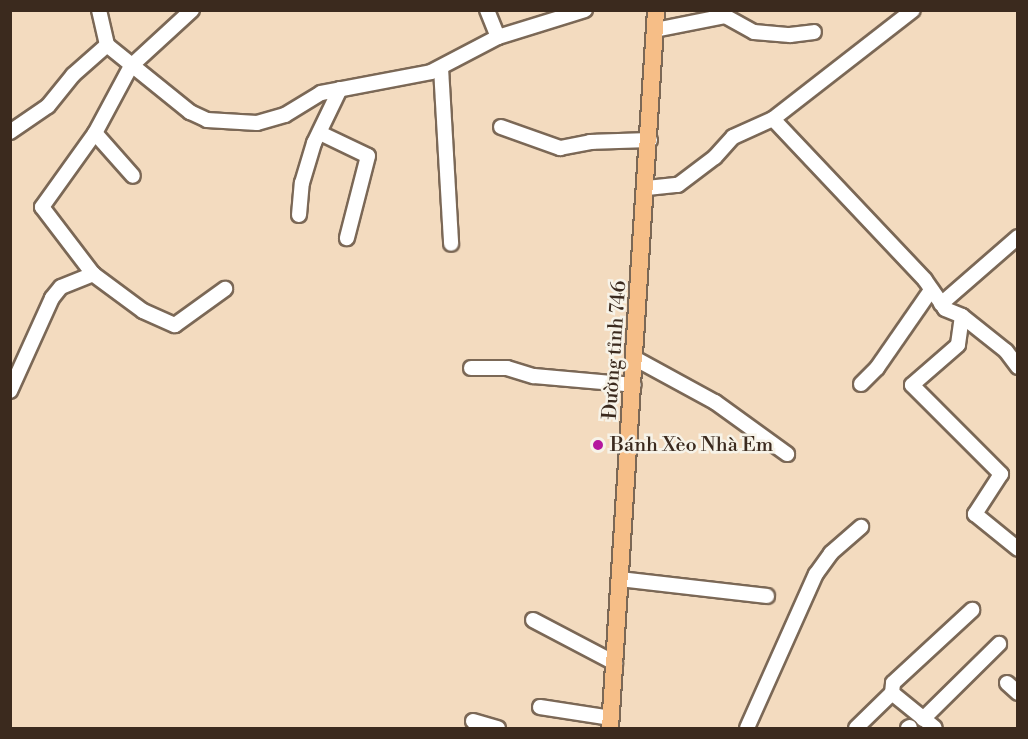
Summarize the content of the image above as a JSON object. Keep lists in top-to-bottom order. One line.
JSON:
{"streets":{"main road":["Đường tỉnh 746"]},"places":["Bánh Xèo Nhà Em"]}
